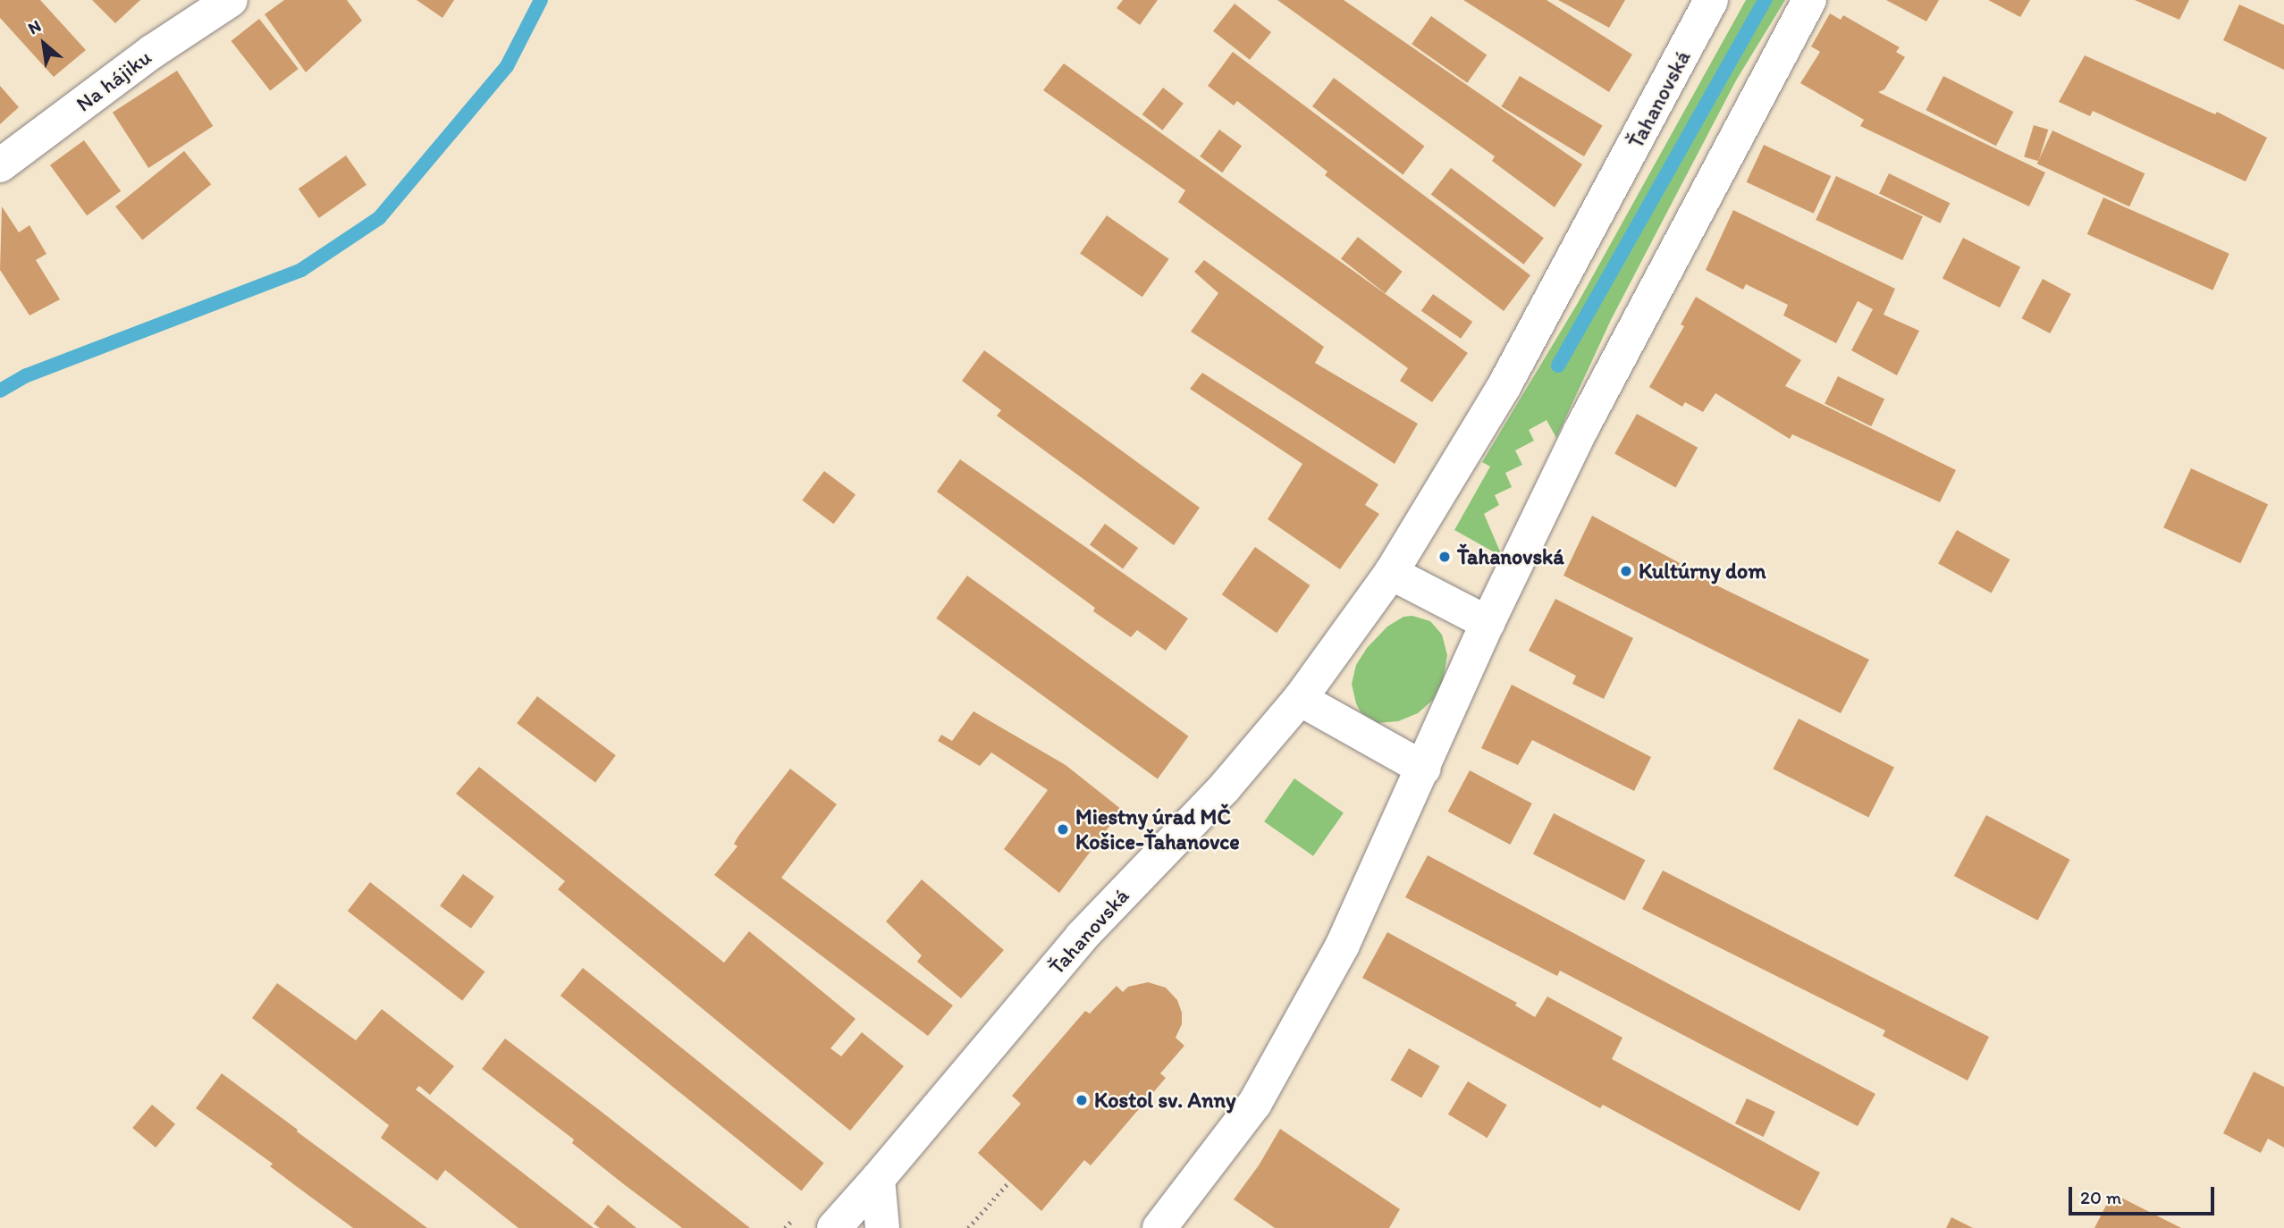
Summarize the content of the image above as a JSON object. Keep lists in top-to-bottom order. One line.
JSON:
{"streets":{"street":["Na hájiku","Ťahanovská"]},"places":["Ťahanovská","Kultúrny dom","Miestny úrad MČ Košice-Ťahanovce","Kostol sv. Anny"],"scale_bar":"20 m","north":"top left"}
